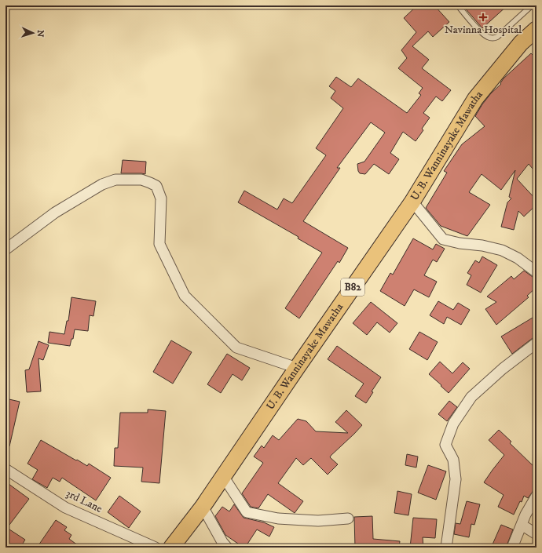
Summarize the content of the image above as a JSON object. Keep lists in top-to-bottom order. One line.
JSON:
{"streets":{"main road":["U. B. Wanninayake Mawatha","B82"],"street":["3rd Lane"]},"places":{"health":["Navinna Hospital"]},"north":"right"}
